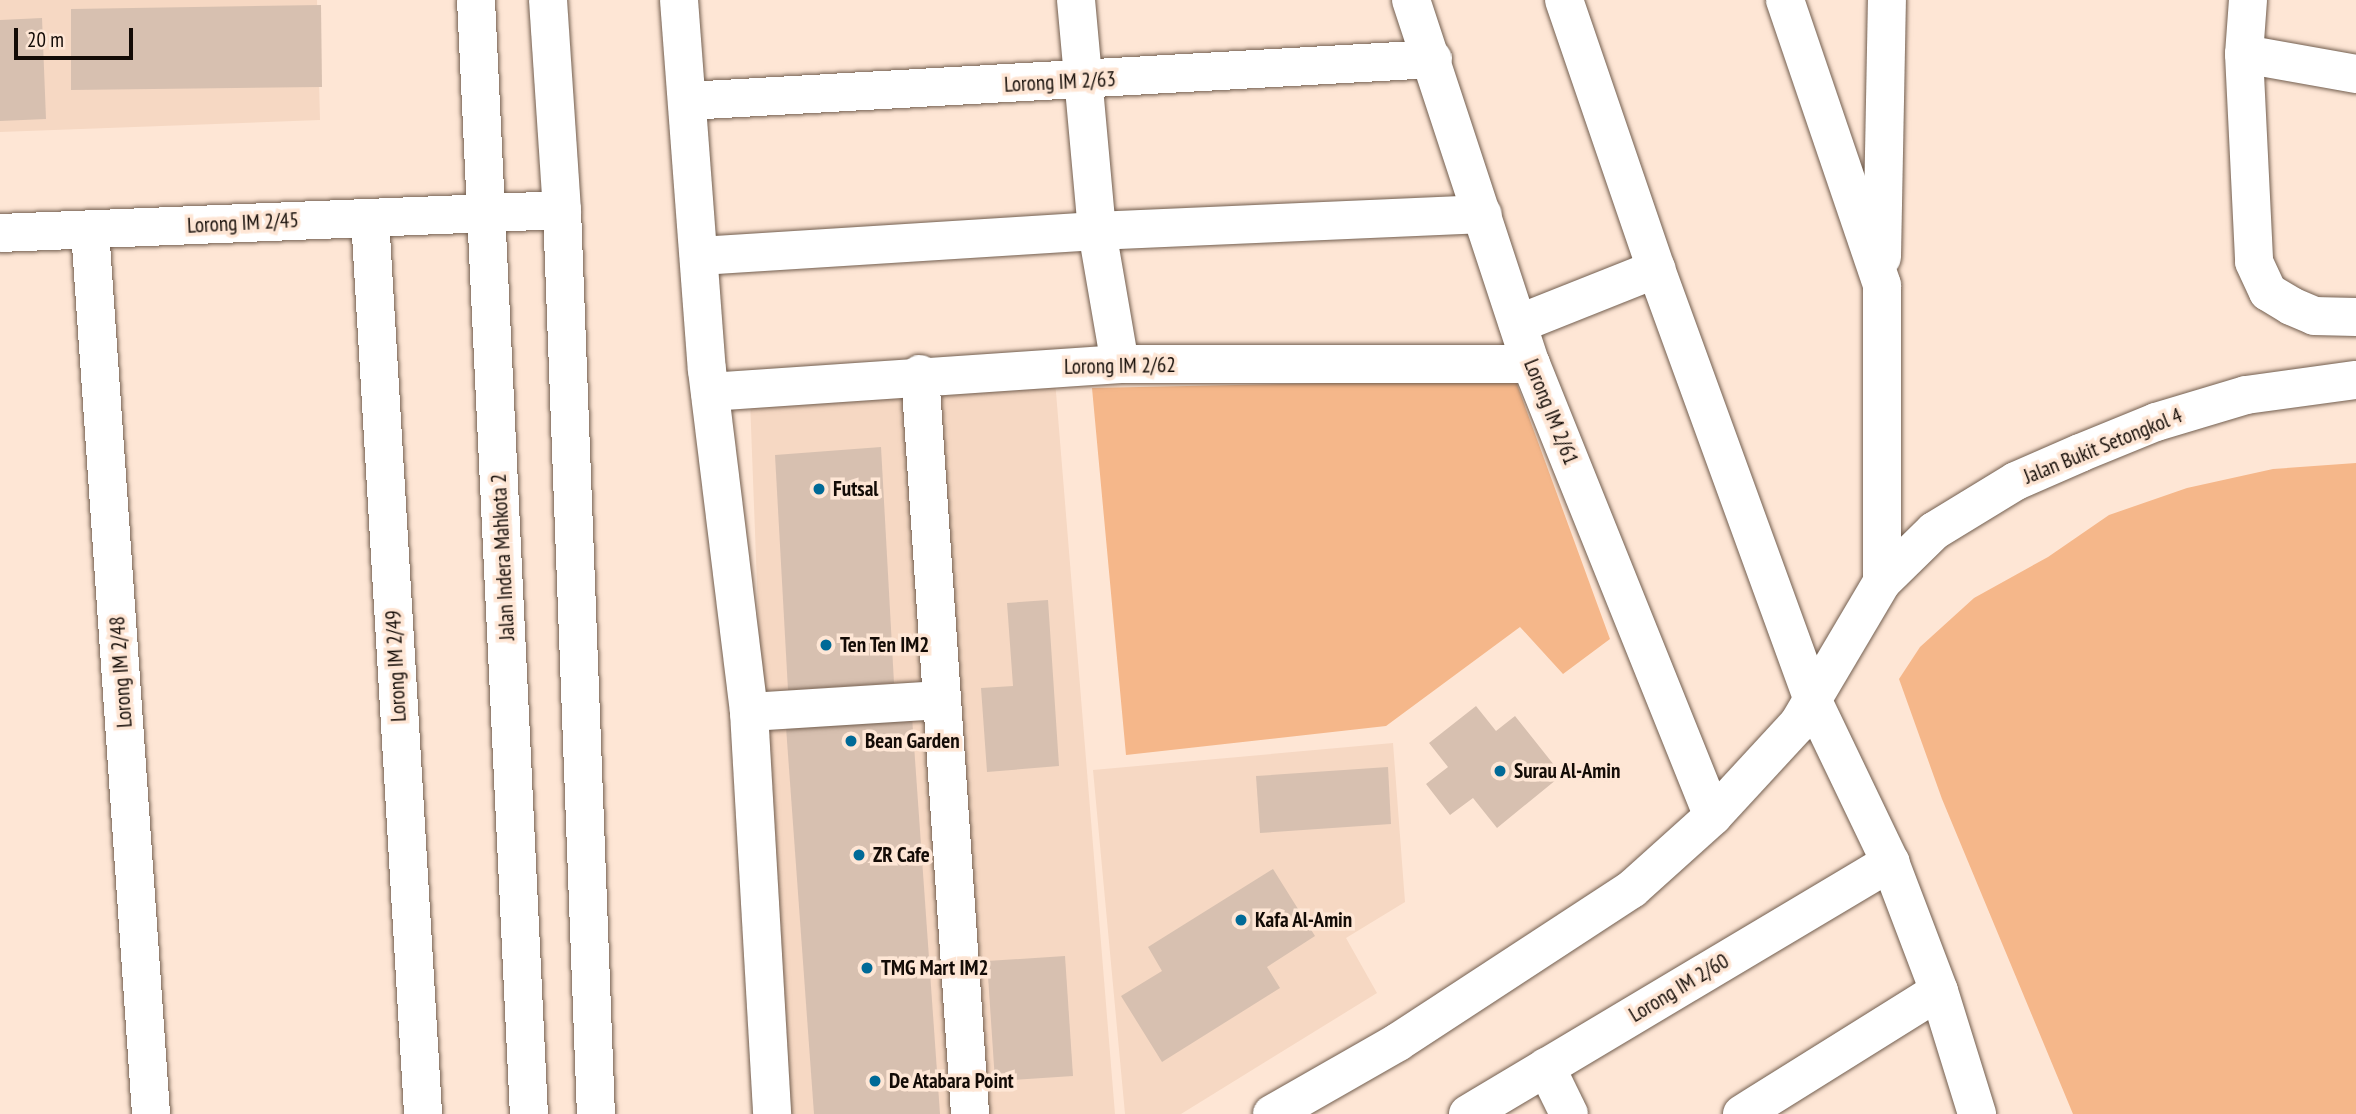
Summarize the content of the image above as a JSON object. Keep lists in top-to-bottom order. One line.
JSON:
{"streets":{"street":["Lorong IM 2/63","Lorong IM 2/45","Lorong IM 2/62","Lorong IM 2/61","Jalan Bukit Setongkol 4","Jalan Indera Mahkota 2","Lorong IM 2/49","Lorong IM 2/48","Lorong IM 2/60"]},"crossings":[["Lorong IM 2/63","Lorong IM 2/61"],["Lorong IM 2/45","Jalan Indera Mahkota 2"],["Lorong IM 2/45","Lorong IM 2/49"],["Lorong IM 2/45","Lorong IM 2/48"],["Lorong IM 2/62","Lorong IM 2/61"]],"places":["Futsal","Ten Ten IM2","Bean Garden","Surau Al-Amin","ZR Cafe","Kafa Al-Amin","TMG Mart IM2","De Atabara Point"],"scale_bar":"20 m"}
